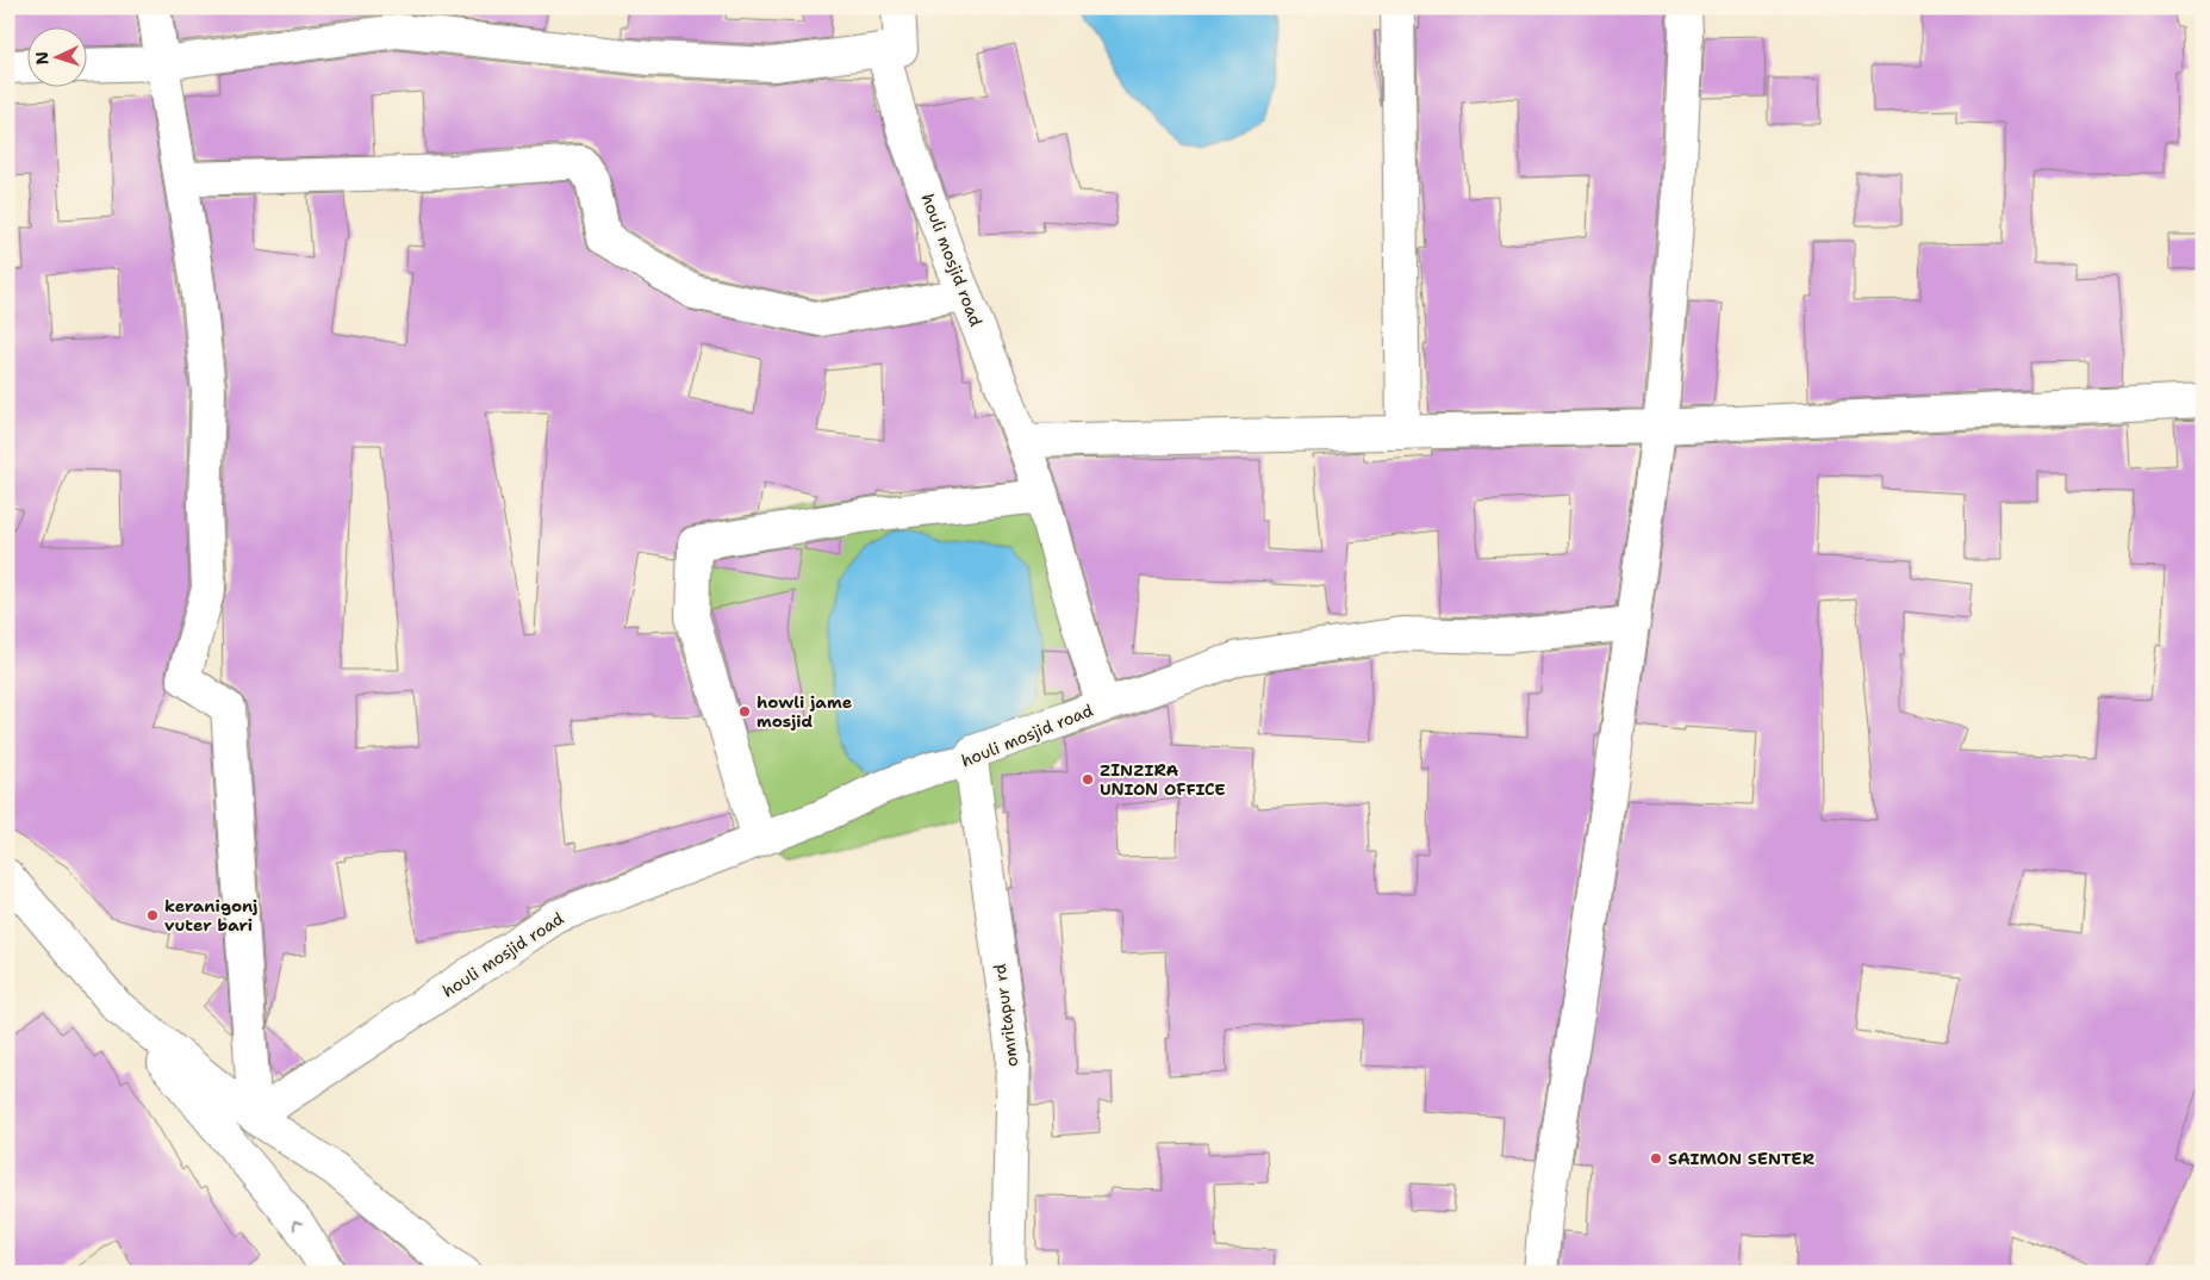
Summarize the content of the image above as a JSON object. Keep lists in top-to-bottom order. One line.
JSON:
{"streets":{"street":["houli mosjid road","omritapur rd"]},"crossings":[["houli mosjid road","omritapur rd"]],"places":["howli jame mosjid","ZINZIRA UNION OFFICE","keranigonj vuter bari","SAIMON SENTER"],"north":"left"}
